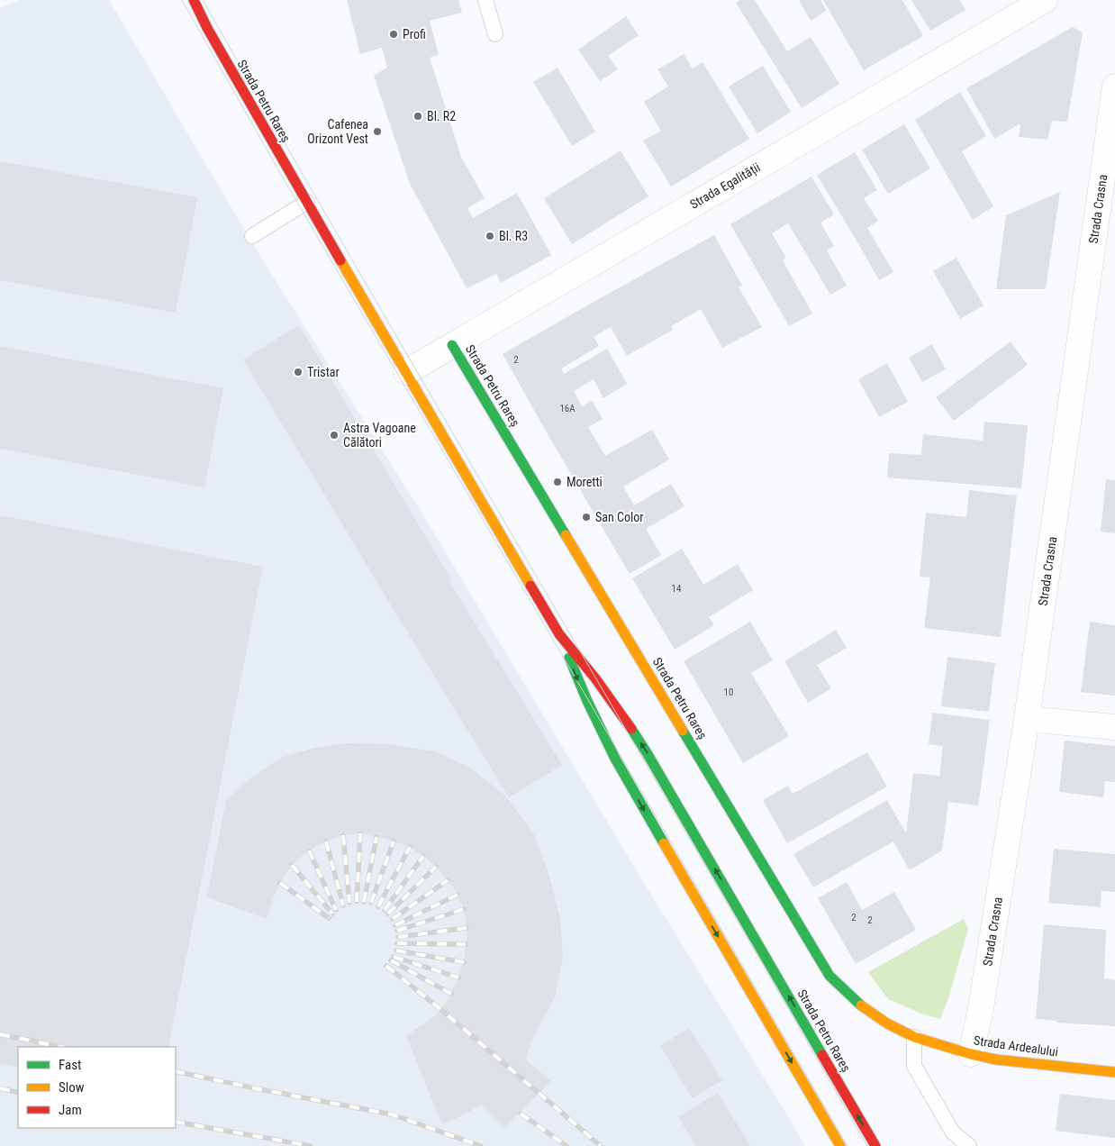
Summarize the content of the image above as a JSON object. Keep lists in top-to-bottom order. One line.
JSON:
{"streets":{"main road":["Strada Petru Rareș","Strada Ardealului"],"street":["Strada Egalității","Strada Crasna"]},"crossings":[["Strada Petru Rareș","Strada Egalității"],["Strada Petru Rareș","Strada Ardealului"],["Strada Crasna","Strada Ardealului"]],"places":["Profi","Bl. R2","Cafenea Orizont Vest","Bl. R3","Tristar","Astra Vagoane Călători","Moretti","San Color"],"house_numbers":["2","16A","14","10","2","2"],"legend":["Fast","Slow","Jam"]}
